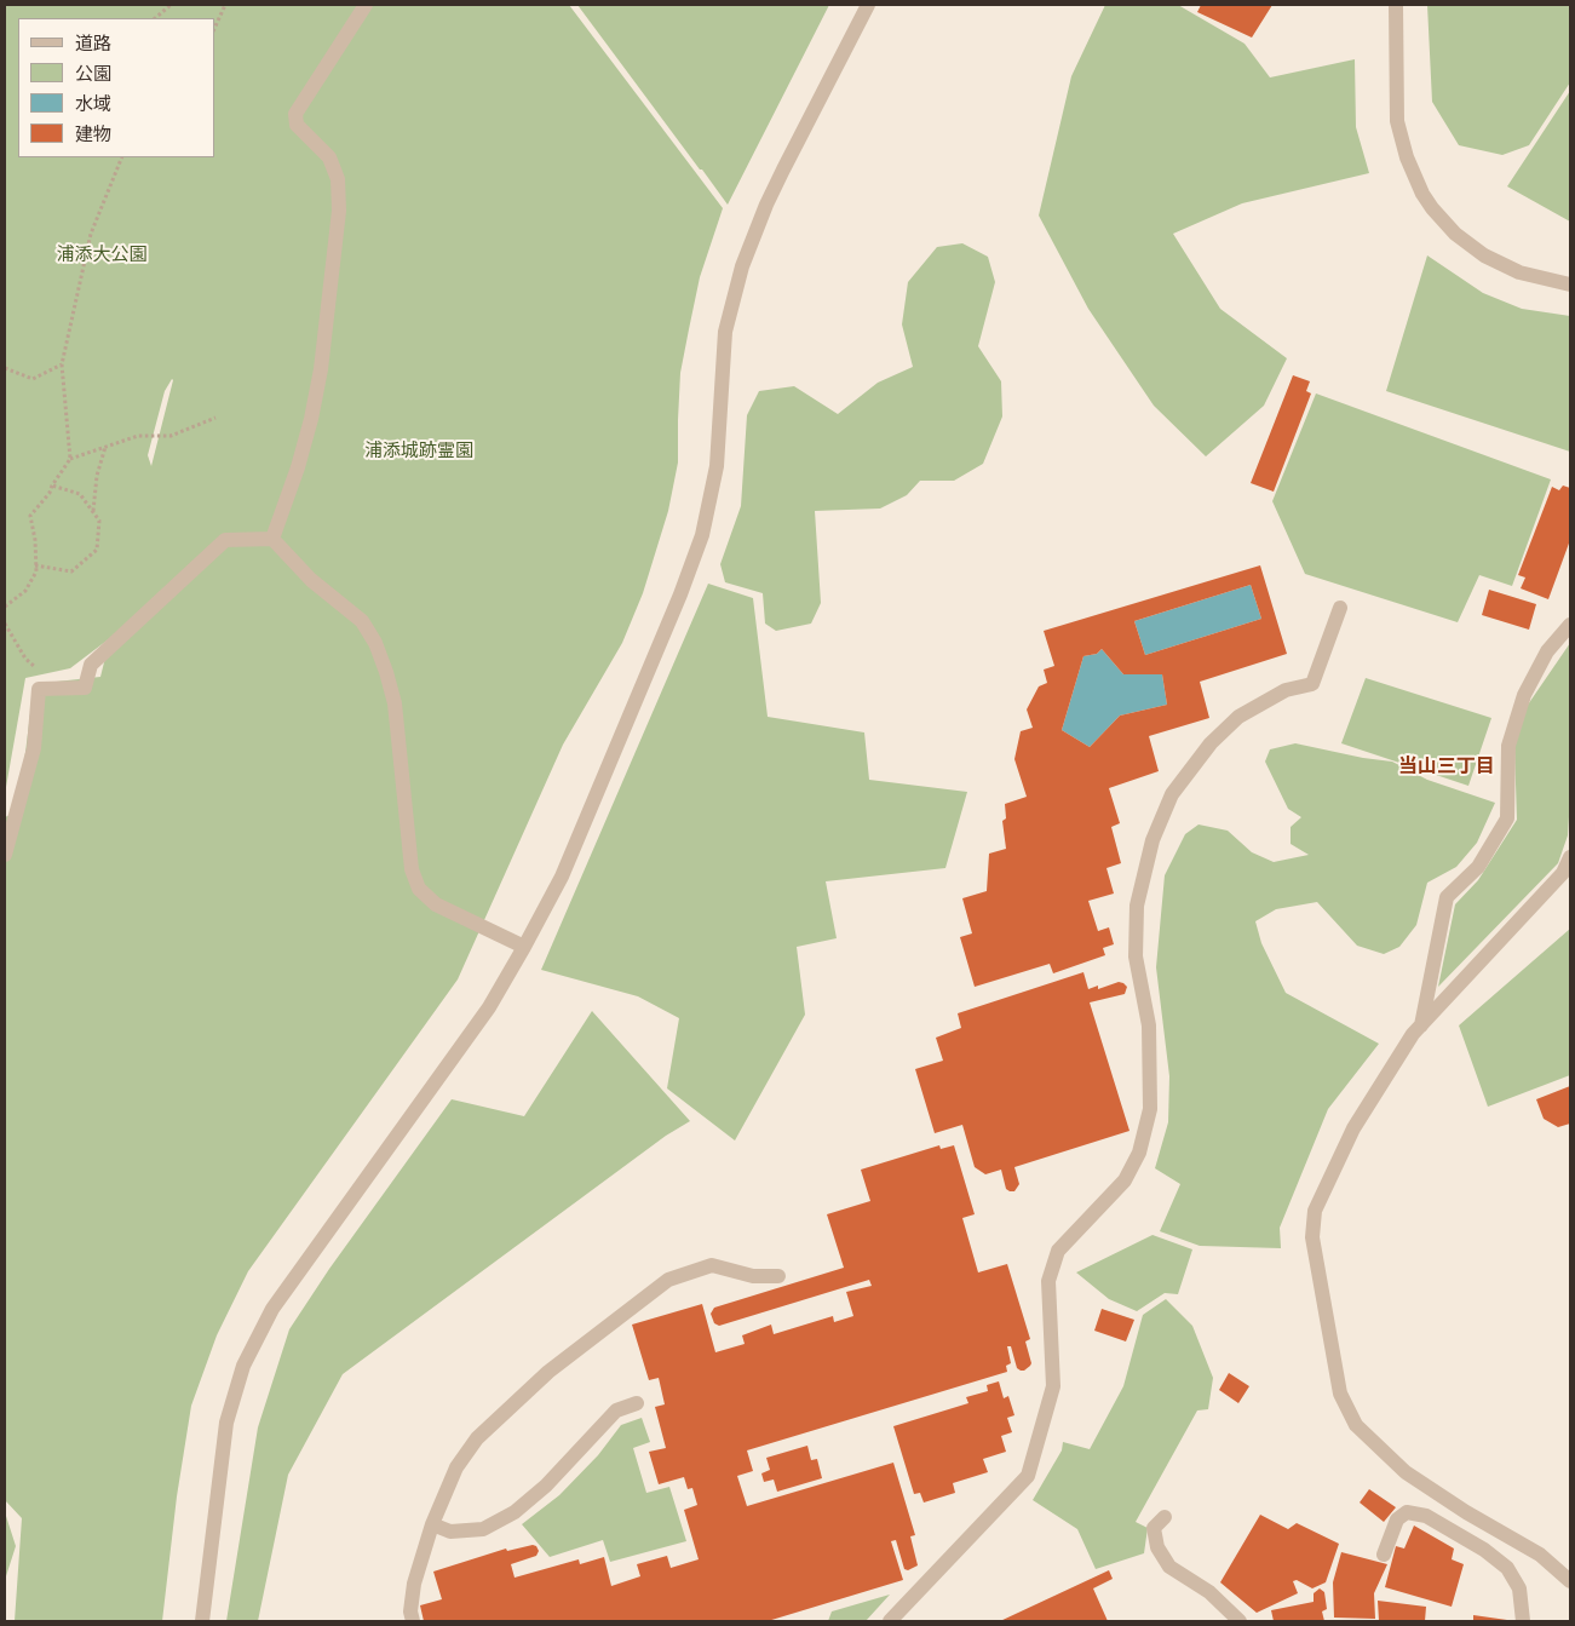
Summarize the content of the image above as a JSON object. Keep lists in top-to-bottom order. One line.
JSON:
{"districts":["当山三丁目"],"parks":["浦添大公園","浦添城跡霊園"],"legend":["道路","公園","水域","建物"]}
